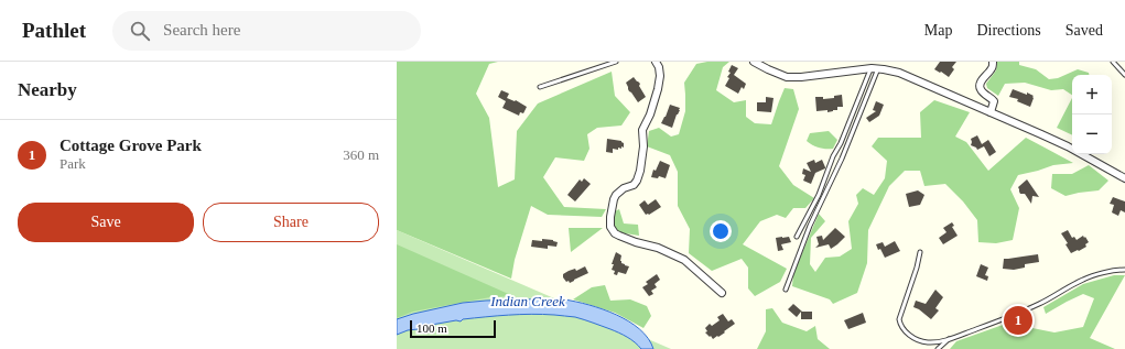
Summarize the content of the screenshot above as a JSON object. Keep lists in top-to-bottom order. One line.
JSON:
{"water":["Indian Creek"],"scale_bar":"100 m","page":{"header":"Pathlet","search":"Search here","nav":["Map","Directions","Saved"],"heading":"Nearby","map_buttons":["+","−"],"list":[{"mark":"1","name":"Cottage Grove Park","note":"Park","value":"360 m"}],"buttons":["Save","Share"],"pins":"1","scale":"100 m"}}
